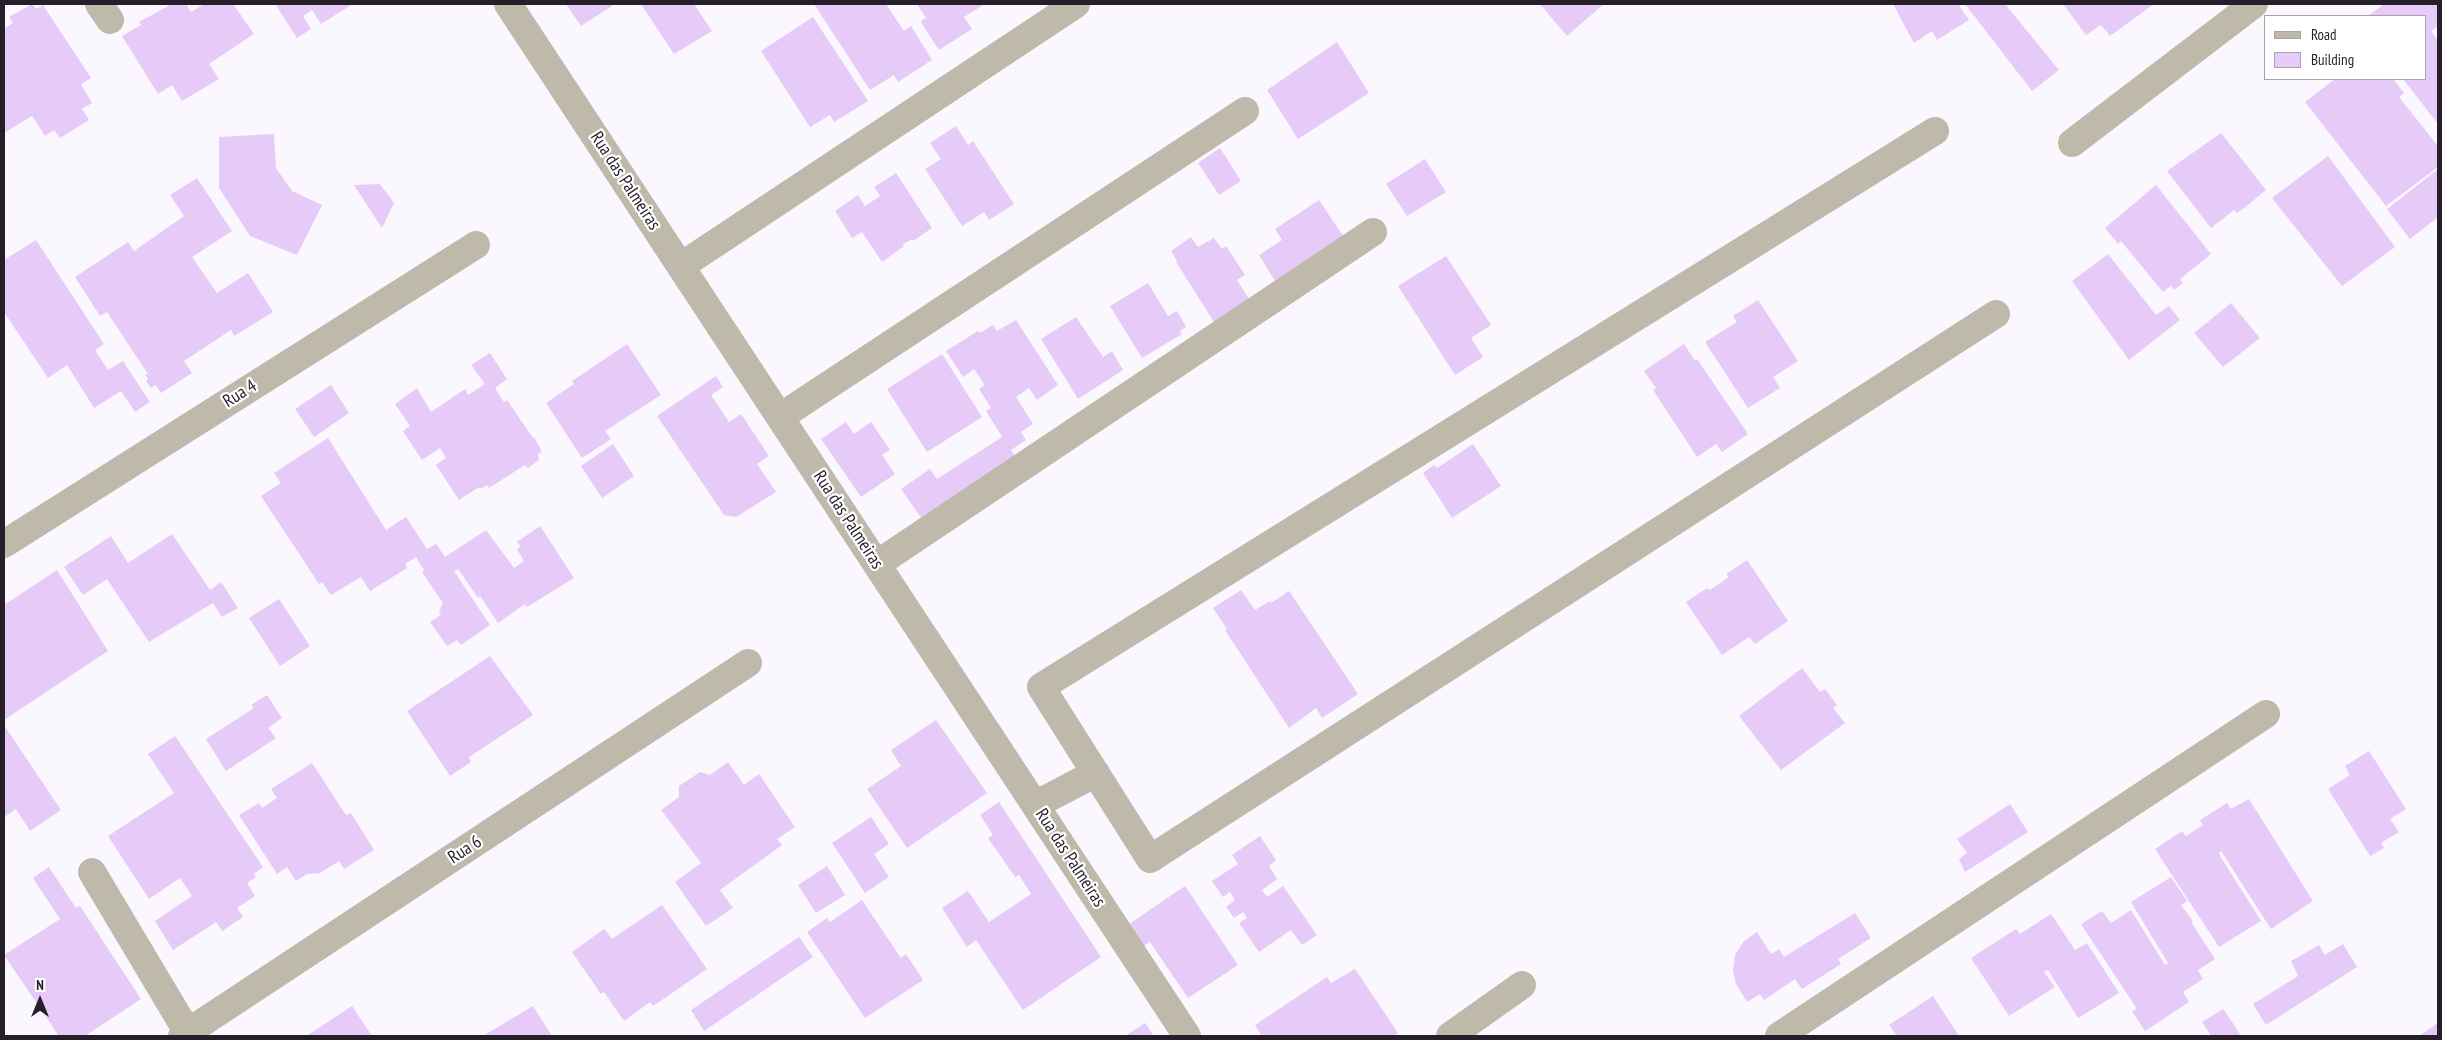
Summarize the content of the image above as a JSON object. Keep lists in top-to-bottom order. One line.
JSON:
{"streets":{"street":["Rua das Palmeiras","Rua 4","Rua 6"]},"legend":["Road","Building"],"north":"top"}
